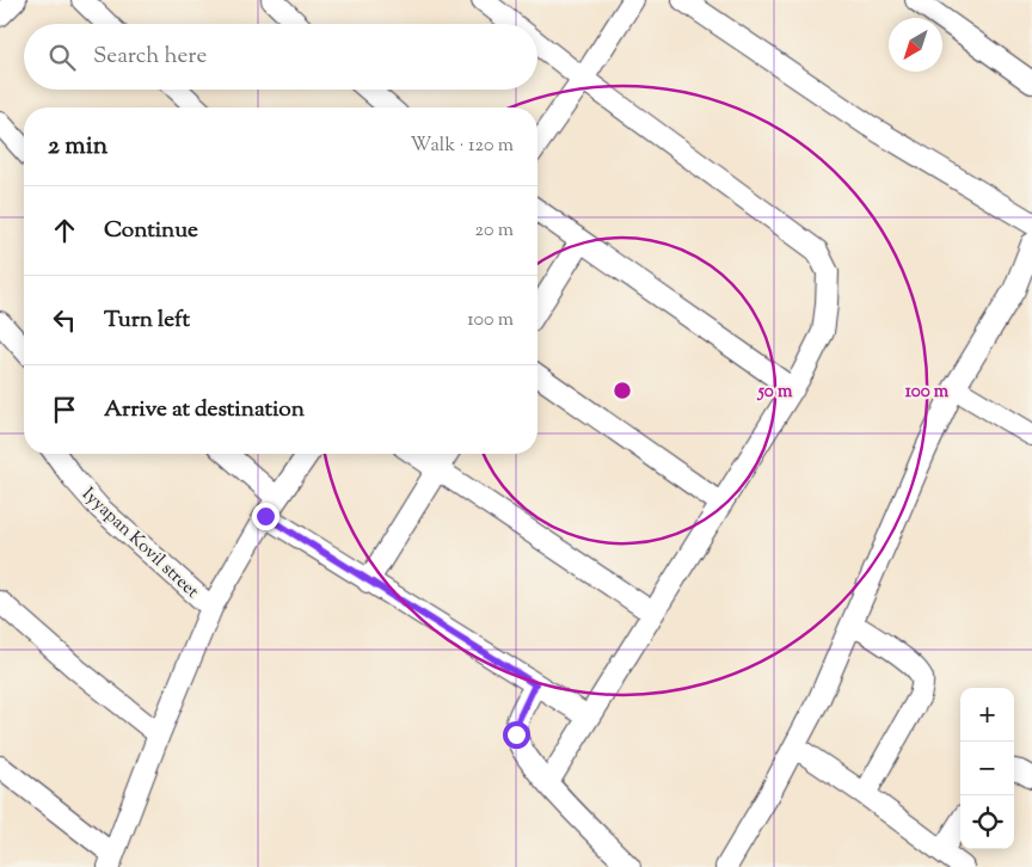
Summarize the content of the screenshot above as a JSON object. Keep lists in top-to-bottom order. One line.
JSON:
{"streets":{"street":["Iyyapan Kovil street"]},"north":"bottom left","page":{"search":"Search here","heading":["2 min","Walk · 120 m"],"list":[["Continue","20 m"],["Turn left","100 m"],"Arrive at destination"],"map_buttons":["+","−"]},"rings":["50 m","100 m"]}
